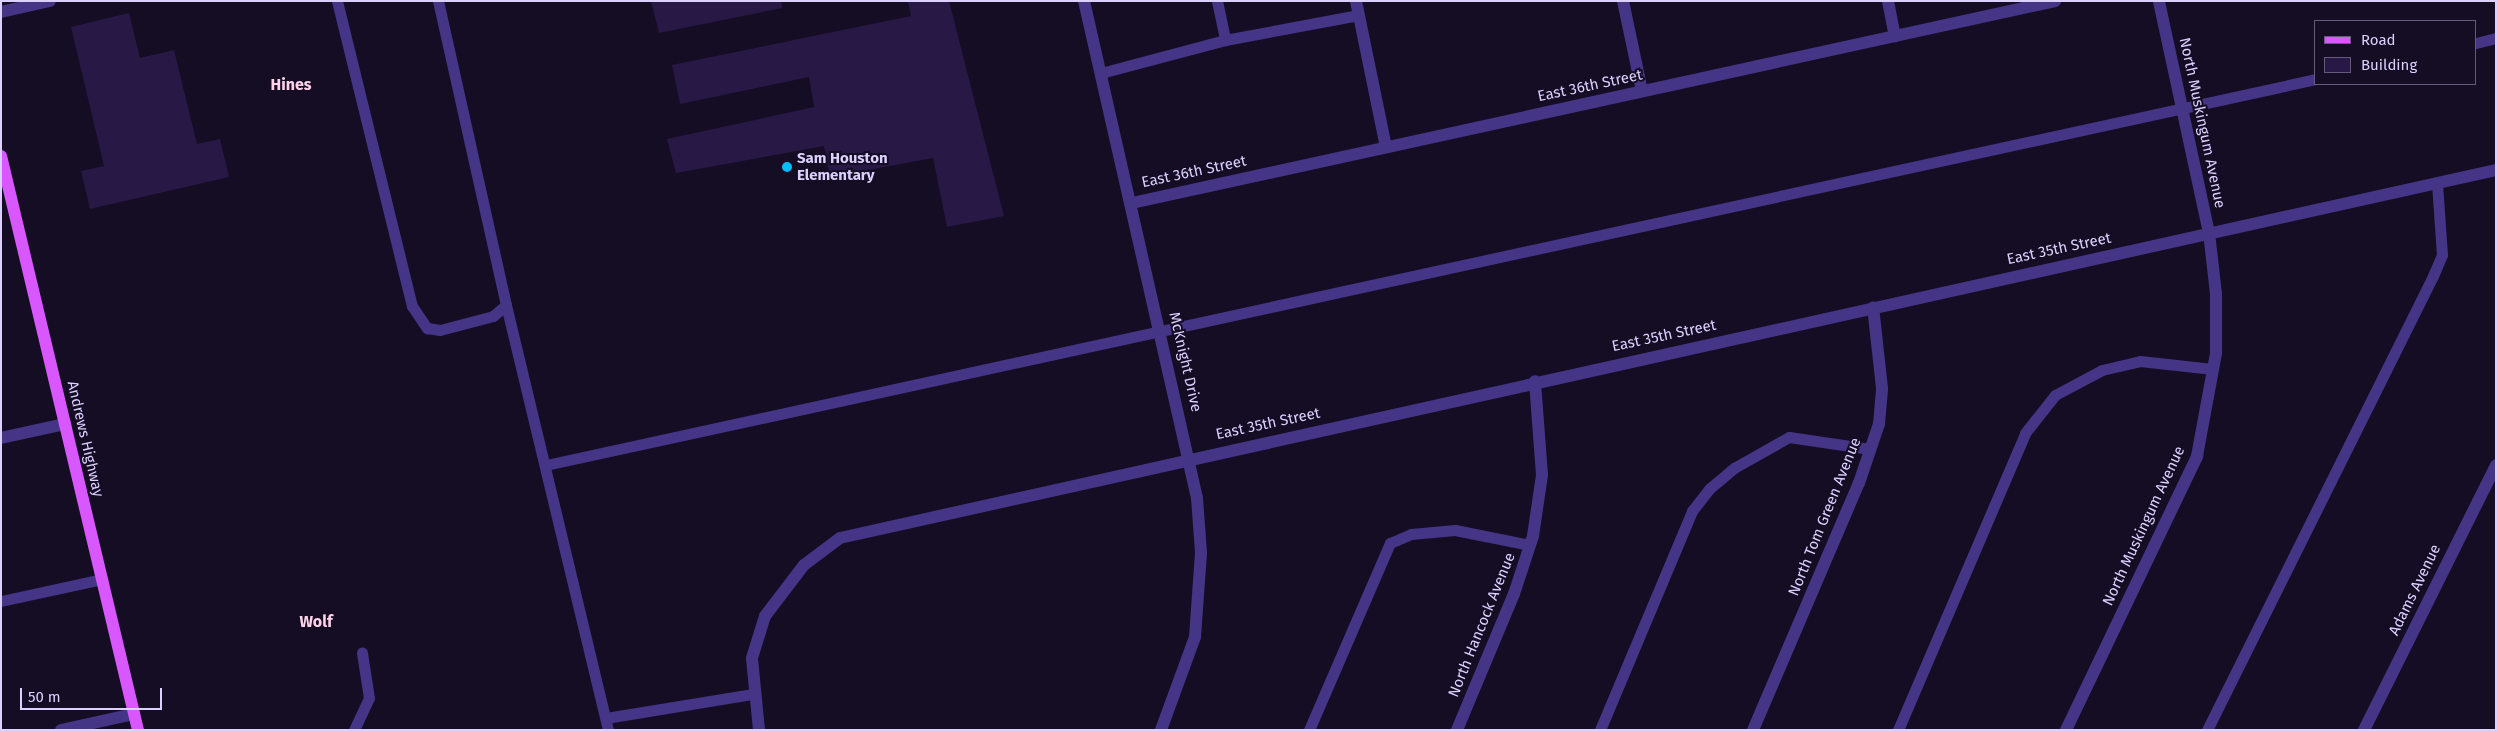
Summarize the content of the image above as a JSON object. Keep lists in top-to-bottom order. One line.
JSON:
{"streets":{"main road":["Andrews Highway"],"street":["East 36th Street","North Muskingum Avenue","East 35th Street","McKnight Drive","North Tom Green Avenue","Adams Avenue","North Hancock Avenue"]},"crossings":[["East 36th Street","McKnight Drive"],["North Muskingum Avenue","East 35th Street"],["East 35th Street","McKnight Drive"],["East 35th Street","North Tom Green Avenue"],["East 35th Street","North Hancock Avenue"]],"districts":["Hines","Wolf"],"places":["Sam Houston Elementary"],"legend":["Road","Building"],"scale_bar":"50 m"}
